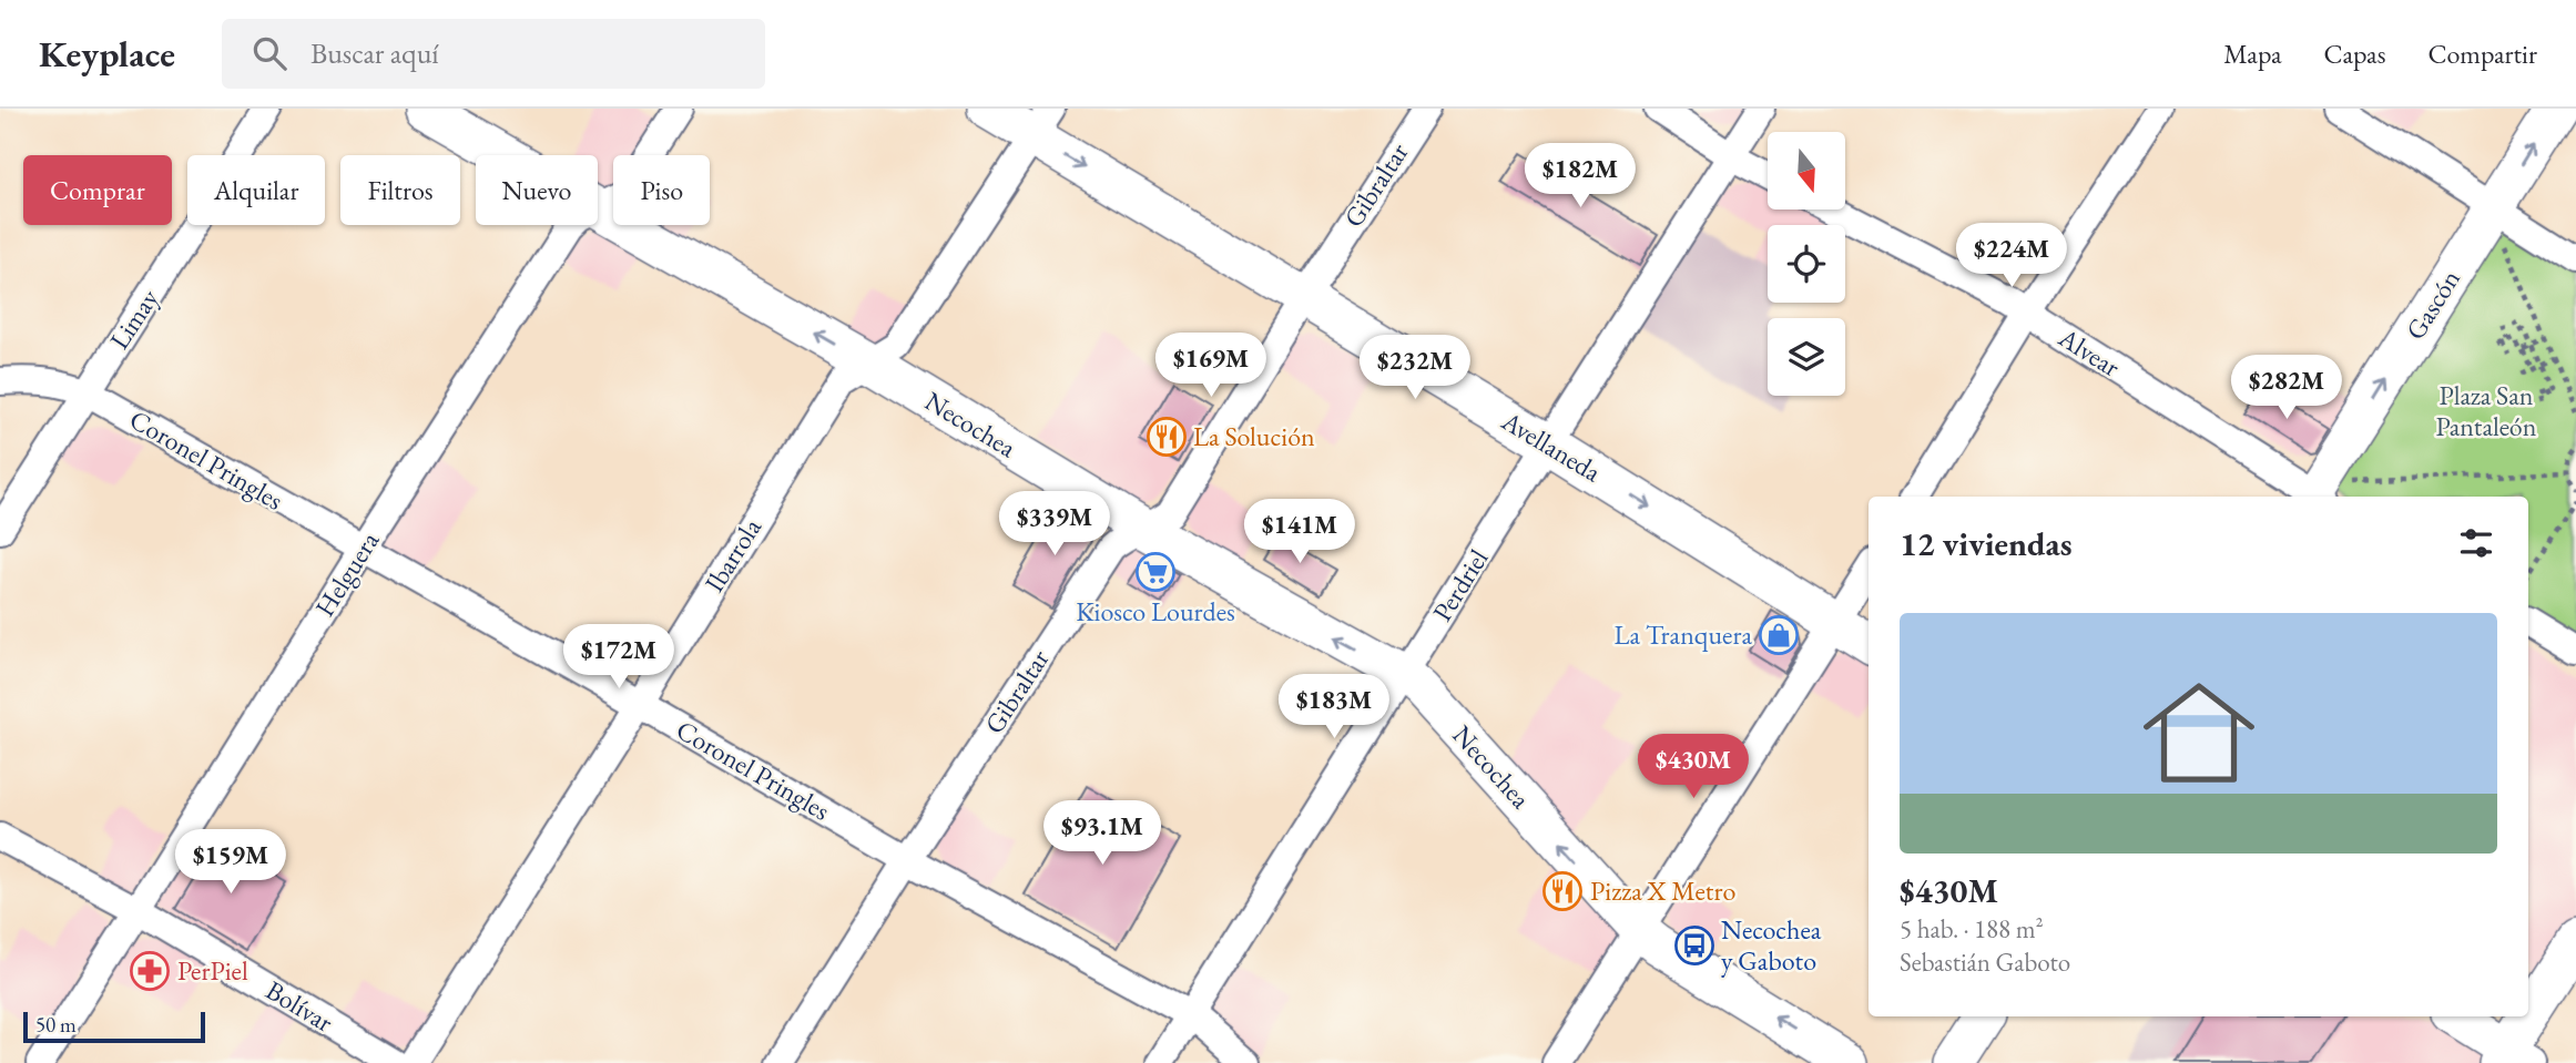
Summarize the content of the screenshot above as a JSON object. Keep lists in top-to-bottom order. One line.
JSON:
{"streets":{"street":["Gibraltar","Gascón","Limay","Alvear","Necochea","Avellaneda","Coronel Pringles","Ibarrola","Helguera","Perdriel","Bolívar"]},"crossings":[["Gibraltar","Necochea"],["Gibraltar","Avellaneda"],["Gibraltar","Coronel Pringles"],["Limay","Coronel Pringles"],["Necochea","Ibarrola"],["Necochea","Helguera"],["Necochea","Perdriel"],["Avellaneda","Ibarrola"],["Avellaneda","Perdriel"],["Coronel Pringles","Ibarrola"],["Coronel Pringles","Helguera"],["Coronel Pringles","Perdriel"],["Helguera","Bolívar"]],"one_way":["Necochea","Avellaneda"],"parks":["Plaza San Pantaleón"],"places":{"restaurant":["La Solución","Pizza X Metro"],"supermarket":["Kiosco Lourdes"],"shop":["La Tranquera"],"bus stop":["Necochea y Gaboto"],"pharmacy":["PerPiel"]},"scale_bar":"50 m","north":"bottom","page":{"header":"Keyplace","search":"Buscar aquí","nav":["Mapa","Capas","Compartir"],"price":["$182M","$224M","$169M","$232M","$282M","$339M","$141M","$172M","$183M","$430M","$93.1M","$159M"],"chip":["Comprar","Alquilar","Filtros","Nuevo","Piso"],"heading":"12 viviendas","list":[{"name":"$430M","note":"5 hab. · 188 m² · Sebastián Gaboto"}],"scale":"50 m"}}
